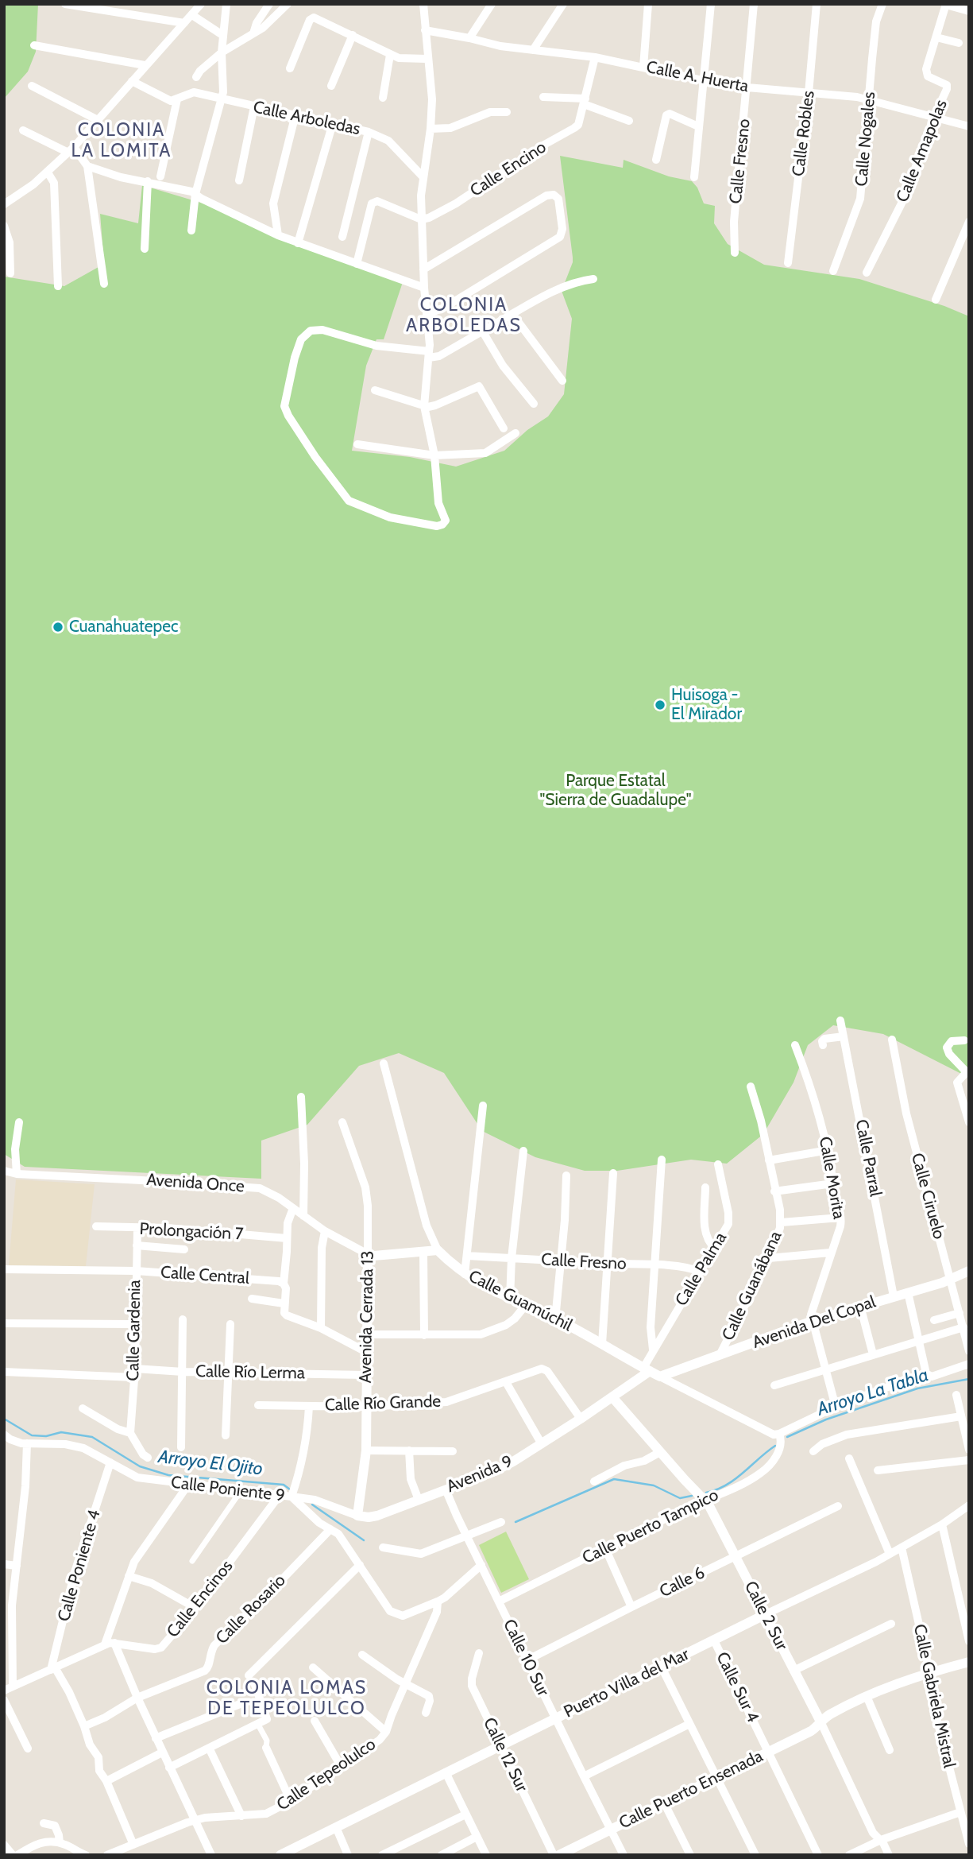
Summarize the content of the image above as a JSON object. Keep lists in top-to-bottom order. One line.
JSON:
{"streets":{"street":["Calle A. Huerta","Calle Arboledas","Calle Robles","Calle Nogales","Calle Amapolas","Calle Fresno","Calle Encino","Calle Parral","Calle Morita","Avenida Once","Calle Ciruelo","Prolongación 7","Calle Palma","Calle Central","Calle Guanábana","Calle Guamúchil","Avenida Cerrada 13","Avenida Del Copal","Calle Gardenia","Calle Río Lerma","Calle Río Grande","Avenida 9","Calle Poniente 9","Calle Puerto Tampico","Calle Poniente 4","Calle 6","Calle Encinos","Calle Rosario","Calle 2 Sur","Calle 10 Sur","Puerto Villa del Mar","Calle Sur 4","Calle Gabriela Mistral","Calle 12 Sur","Calle Tepeolulco","Calle Puerto Ensenada"]},"crossings":[["Calle A. Huerta","Calle Robles"],["Calle A. Huerta","Calle Nogales"],["Calle A. Huerta","Calle Amapolas"],["Calle A. Huerta","Calle Fresno"],["Calle A. Huerta","Calle Encino"],["Calle Fresno","Calle Palma"],["Calle Parral","Avenida Del Copal"],["Calle Morita","Avenida Del Copal"],["Avenida Once","Avenida Cerrada 13"],["Calle Ciruelo","Avenida Del Copal"],["Prolongación 7","Calle Gardenia"],["Calle Palma","Calle Guamúchil"],["Calle Palma","Avenida 9"],["Calle Central","Calle Gardenia"],["Calle Guanábana","Avenida Del Copal"],["Calle Guamúchil","Avenida Del Copal"],["Calle Guamúchil","Avenida 9"],["Calle Guamúchil","Calle Puerto Tampico"],["Avenida Cerrada 13","Calle Río Lerma"],["Avenida Cerrada 13","Calle Río Grande"],["Avenida Cerrada 13","Avenida 9"],["Calle Gardenia","Calle Río Lerma"],["Calle Río Grande","Avenida 9"],["Calle Río Grande","Calle Poniente 9"],["Avenida 9","Calle Poniente 9"],["Avenida 9","Calle 2 Sur"],["Avenida 9","Calle 10 Sur"],["Calle Poniente 9","Calle Poniente 4"],["Calle Poniente 9","Calle Encinos"],["Calle Poniente 9","Calle Rosario"],["Calle Poniente 9","Calle Tepeolulco"],["Calle Puerto Tampico","Calle 2 Sur"],["Calle Puerto Tampico","Calle 10 Sur"],["Calle Poniente 4","Calle Encinos"],["Calle 6","Calle 2 Sur"],["Calle 6","Calle 10 Sur"],["Calle 2 Sur","Puerto Villa del Mar"],["Calle 2 Sur","Calle Puerto Ensenada"],["Calle 10 Sur","Puerto Villa del Mar"],["Calle 10 Sur","Calle Puerto Ensenada"],["Puerto Villa del Mar","Calle Sur 4"],["Puerto Villa del Mar","Calle Gabriela Mistral"],["Puerto Villa del Mar","Calle 12 Sur"],["Calle Sur 4","Calle Puerto Ensenada"],["Calle Gabriela Mistral","Calle Puerto Ensenada"]],"districts":["COLONIA LA LOMITA","COLONIA ARBOLEDAS","COLONIA LOMAS DE TEPEOLULCO"],"water":["Arroyo La Tabla","Arroyo El Ojito"],"parks":["Parque Estatal \"Sierra de Guadalupe\""],"places":["Cuanahuatepec","Huisoga - El Mirador"]}
